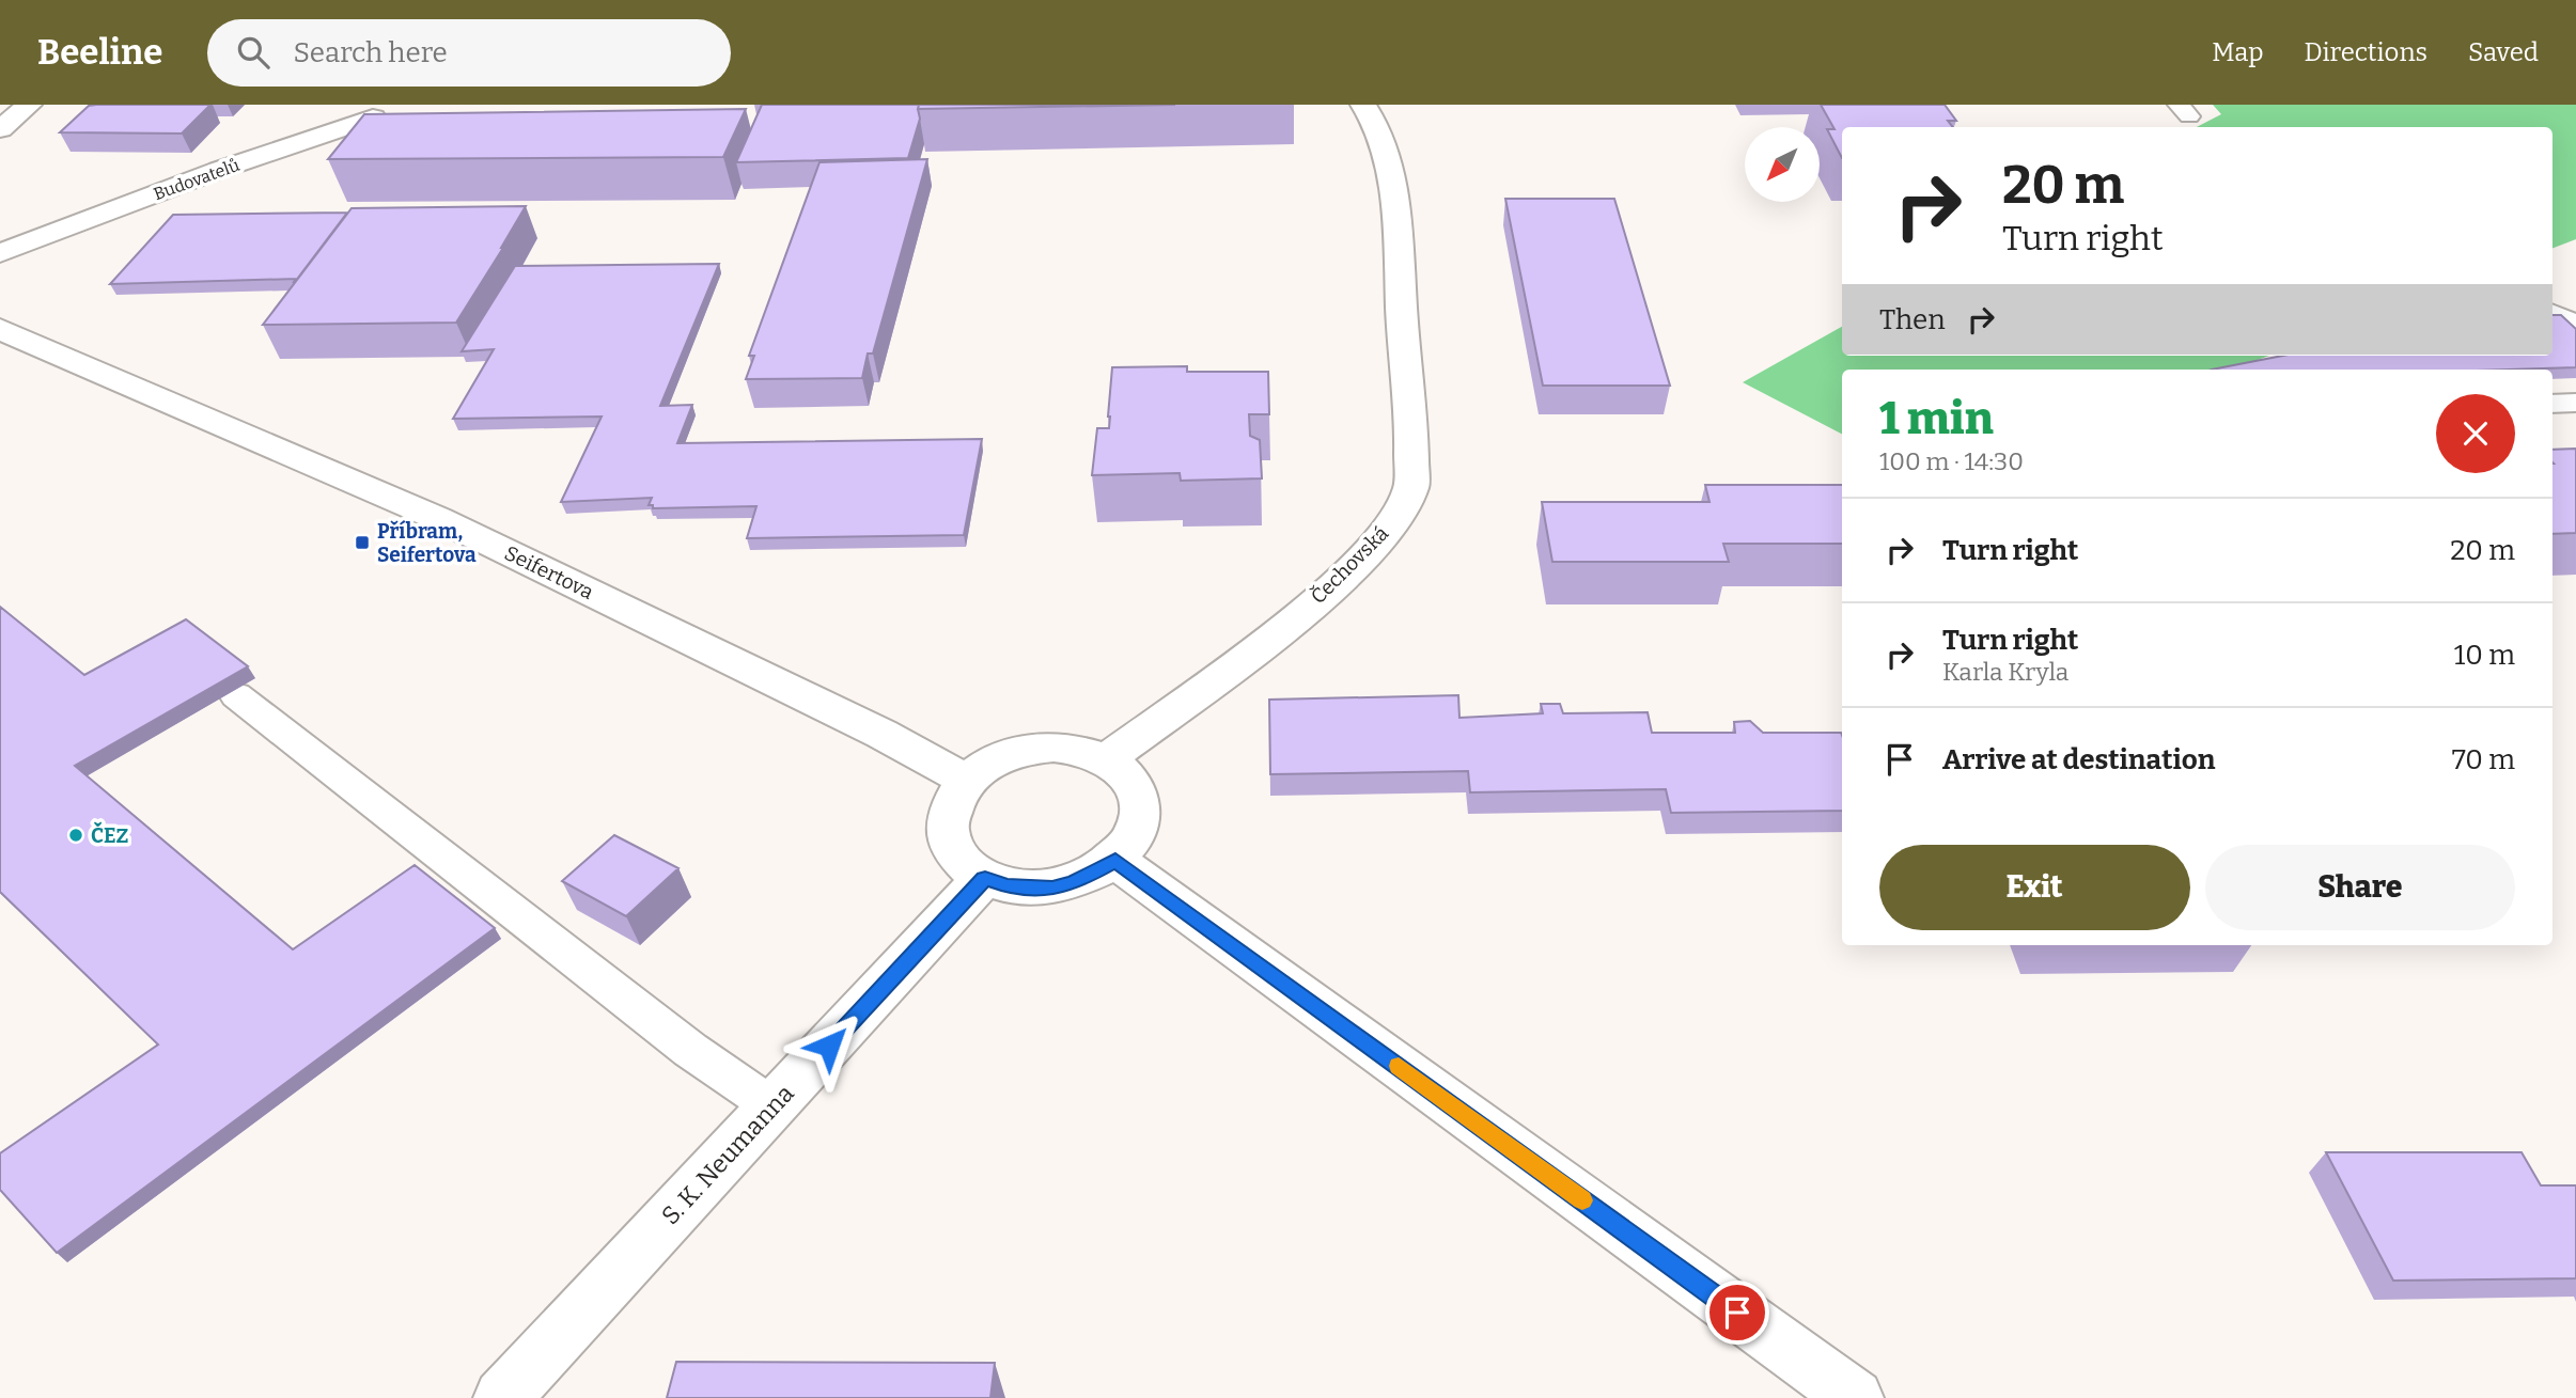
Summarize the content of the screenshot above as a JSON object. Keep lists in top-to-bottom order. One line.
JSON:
{"streets":{"street":["Budovatelů","Čechovská","Seifertova","S. K. Neumanna"]},"crossings":[["Čechovská","Seifertova"],["Čechovská","S. K. Neumanna"],["Seifertova","S. K. Neumanna"]],"places":{"transit":["Příbram, Seifertova"],"other":["ČEZ"]},"north":"bottom left","page":{"header":"Beeline","search":"Search here","nav":["Map","Directions","Saved"],"turn":["20 m","Turn right"],"then":"Then","heading":["1 min","100 m · 14:30"],"list":[{"name":"Turn right","value":"20 m"},{"name":"Turn right","note":"Karla Kryla","value":"10 m"},{"name":"Arrive at destination","value":"70 m"}],"buttons":["Exit","Share"]}}
